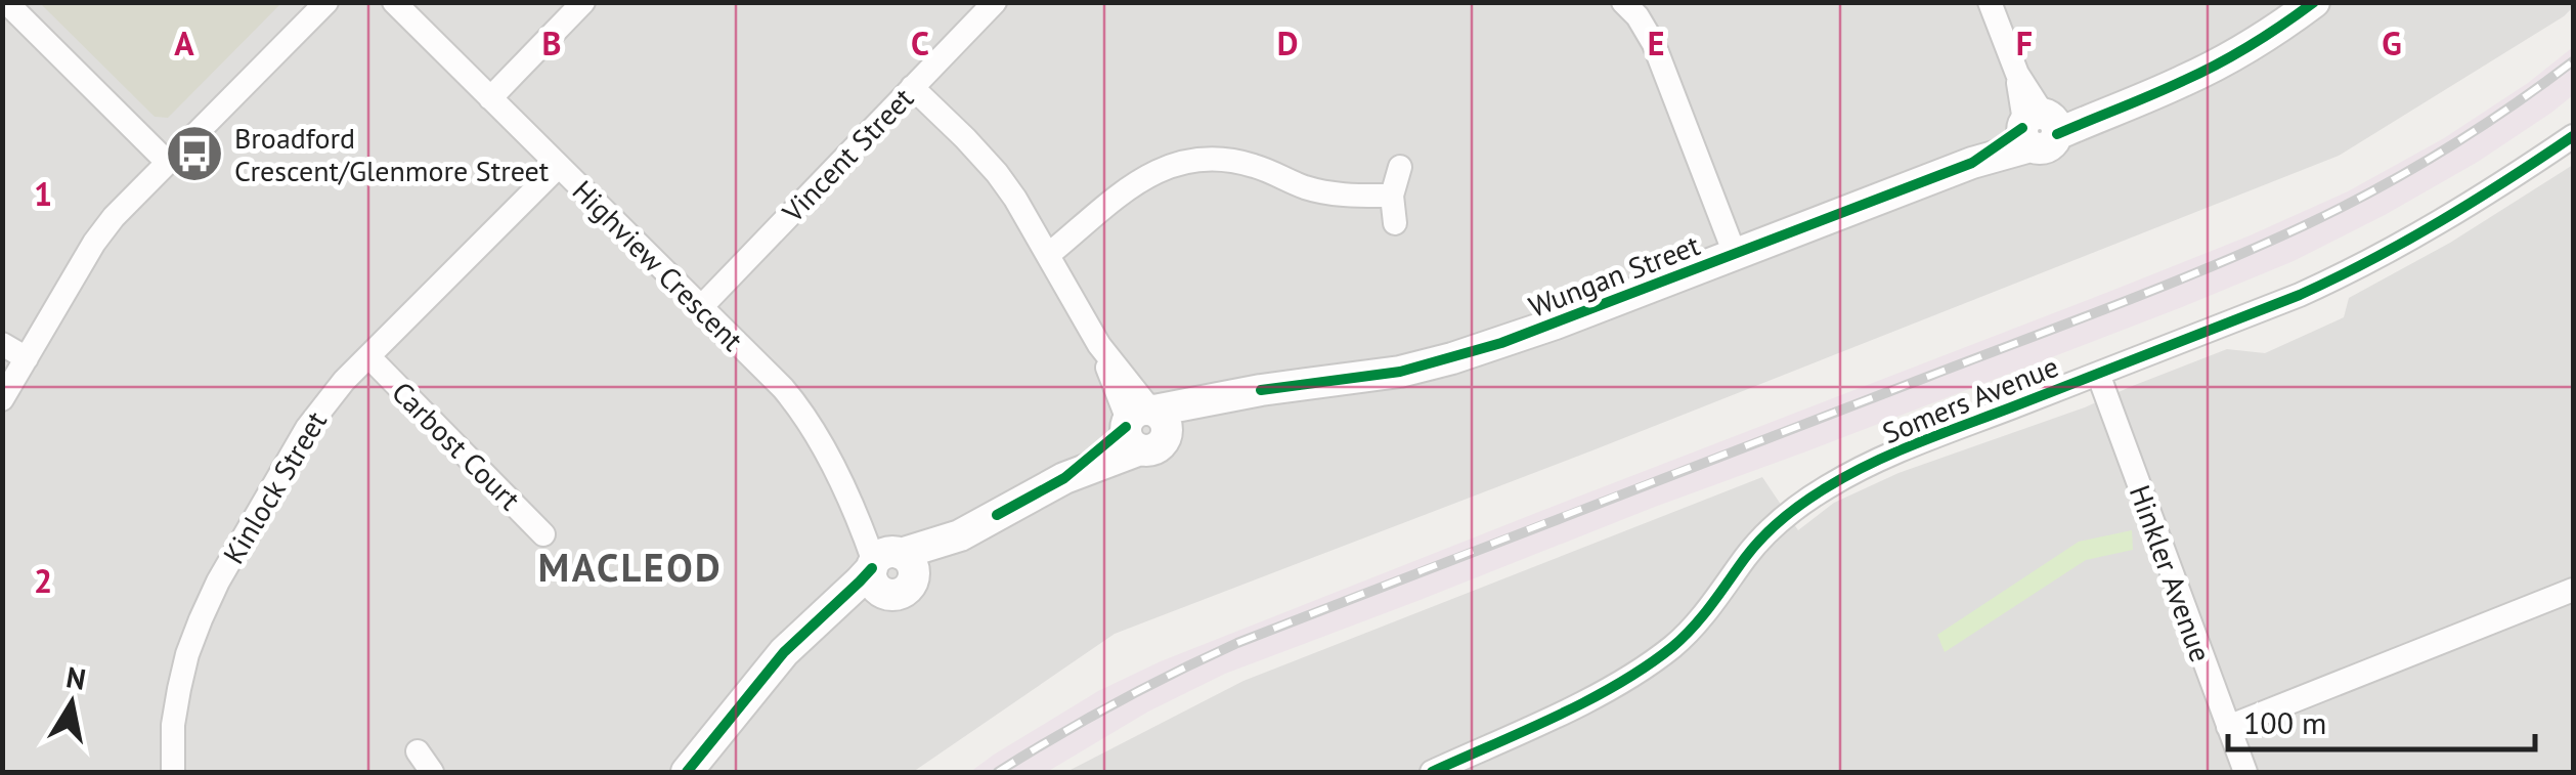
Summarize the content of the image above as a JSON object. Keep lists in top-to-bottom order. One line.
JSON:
{"streets":{"street":["Vincent Street","Highview Crescent","Wungan Street","Somers Avenue","Carbost Court","Kinlock Street","Hinkler Avenue"]},"crossings":[["Vincent Street","Highview Crescent"],["Highview Crescent","Wungan Street"],["Highview Crescent","Kinlock Street"],["Somers Avenue","Hinkler Avenue"],["Carbost Court","Kinlock Street"]],"districts":["MACLEOD"],"places":{"bus stop":["Broadford Crescent/Glenmore Street"]},"scale_bar":"100 m","north":"top","grid":{"columns":["A","B","C","D","E","F","G"],"rows":["1","2"]}}
